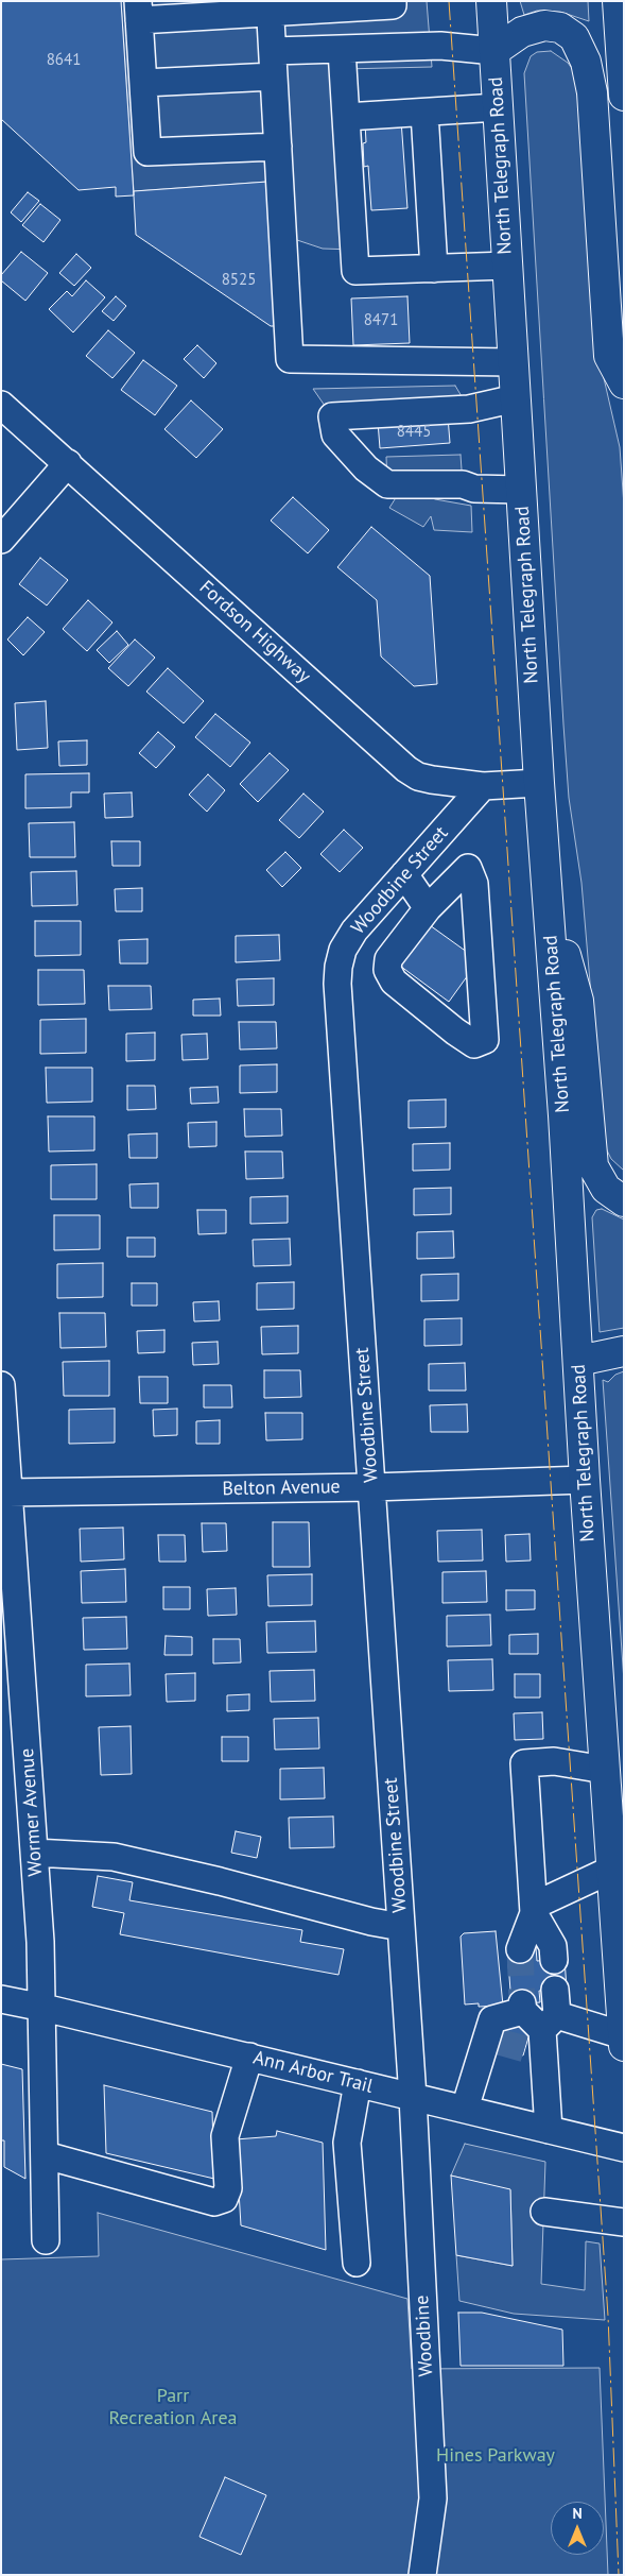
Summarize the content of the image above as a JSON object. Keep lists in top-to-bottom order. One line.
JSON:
{"streets":{"main road":["North Telegraph Road"],"street":["Fordson Highway","Woodbine Street","Belton Avenue","Wormer Avenue","Ann Arbor Trail","Woodbine"]},"crossings":[["North Telegraph Road","Fordson Highway"],["North Telegraph Road","Belton Avenue"],["Fordson Highway","Woodbine Street"],["Woodbine Street","Belton Avenue"],["Woodbine Street","Ann Arbor Trail"],["Woodbine Street","Woodbine"],["Belton Avenue","Wormer Avenue"],["Wormer Avenue","Ann Arbor Trail"],["Ann Arbor Trail","Woodbine"]],"parks":["Parr Recreation Area","Hines Parkway"],"house_numbers":["8641","8525","8471","8445"],"north":"top"}
